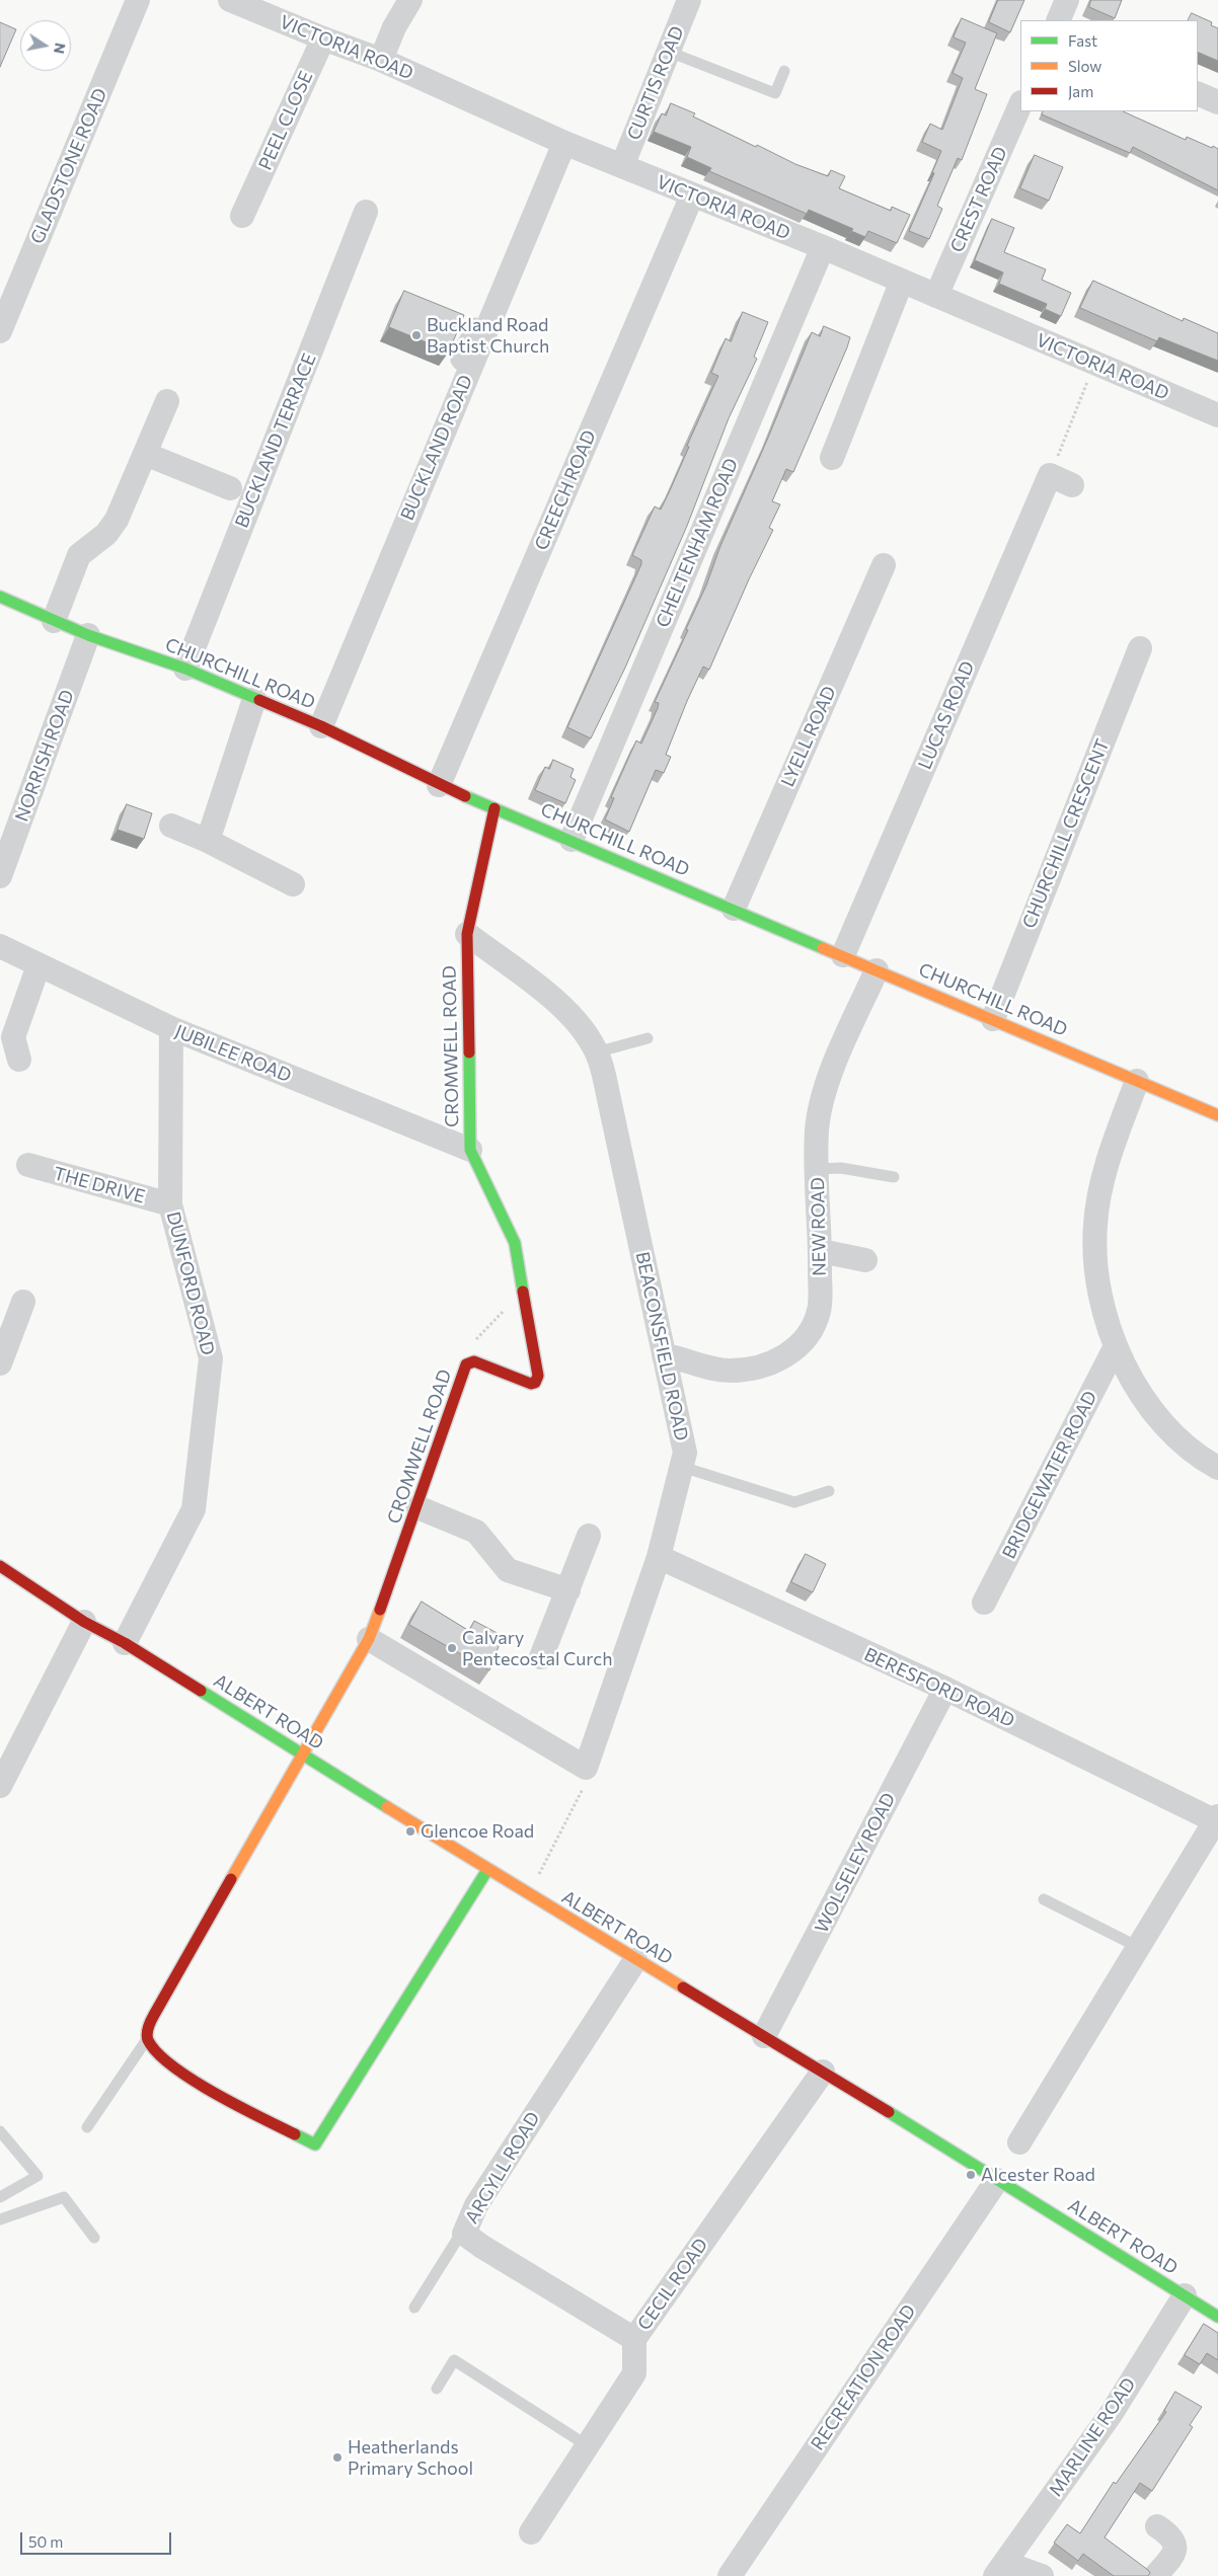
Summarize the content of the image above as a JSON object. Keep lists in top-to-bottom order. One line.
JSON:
{"streets":{"street":["VICTORIA ROAD","CURTIS ROAD","PEEL CLOSE","GLADSTONE ROAD","CREST ROAD","BUCKLAND TERRACE","BUCKLAND ROAD","CREECH ROAD","CHELTENHAM ROAD","CHURCHILL ROAD","LUCAS ROAD","LYELL ROAD","NORRISH ROAD","CHURCHILL CRESCENT","CROMWELL ROAD","JUBILEE ROAD","THE DRIVE","NEW ROAD","DUNFORD ROAD","BEACONSFIELD ROAD","BRIDGEWATER ROAD","BERESFORD ROAD","ALBERT ROAD","WOLSELEY ROAD","ARGYLL ROAD","CECIL ROAD","RECREATION ROAD","MARLINE ROAD"]},"crossings":[["VICTORIA ROAD","CURTIS ROAD"],["VICTORIA ROAD","PEEL CLOSE"],["VICTORIA ROAD","CREST ROAD"],["VICTORIA ROAD","BUCKLAND ROAD"],["VICTORIA ROAD","CREECH ROAD"],["VICTORIA ROAD","CHELTENHAM ROAD"],["BUCKLAND TERRACE","CHURCHILL ROAD"],["BUCKLAND ROAD","CHURCHILL ROAD"],["CREECH ROAD","CHURCHILL ROAD"],["CHELTENHAM ROAD","CHURCHILL ROAD"],["CHURCHILL ROAD","LUCAS ROAD"],["CHURCHILL ROAD","LYELL ROAD"],["CHURCHILL ROAD","NORRISH ROAD"],["CHURCHILL ROAD","CHURCHILL CRESCENT"],["CHURCHILL ROAD","CROMWELL ROAD"],["CHURCHILL ROAD","NEW ROAD"],["CROMWELL ROAD","JUBILEE ROAD"],["CROMWELL ROAD","BEACONSFIELD ROAD"],["CROMWELL ROAD","ALBERT ROAD"],["JUBILEE ROAD","DUNFORD ROAD"],["THE DRIVE","DUNFORD ROAD"],["NEW ROAD","BEACONSFIELD ROAD"],["DUNFORD ROAD","ALBERT ROAD"],["BEACONSFIELD ROAD","BERESFORD ROAD"],["BERESFORD ROAD","WOLSELEY ROAD"],["ALBERT ROAD","WOLSELEY ROAD"],["ALBERT ROAD","ARGYLL ROAD"],["ALBERT ROAD","CECIL ROAD"],["ALBERT ROAD","RECREATION ROAD"],["ALBERT ROAD","MARLINE ROAD"],["ARGYLL ROAD","CECIL ROAD"]],"places":["Buckland Road Baptist Church","Calvary Pentecostal Curch","Glencoe Road","Alcester Road","Heatherlands Primary School"],"legend":["Fast","Slow","Jam"],"scale_bar":"50 m","north":"right"}
